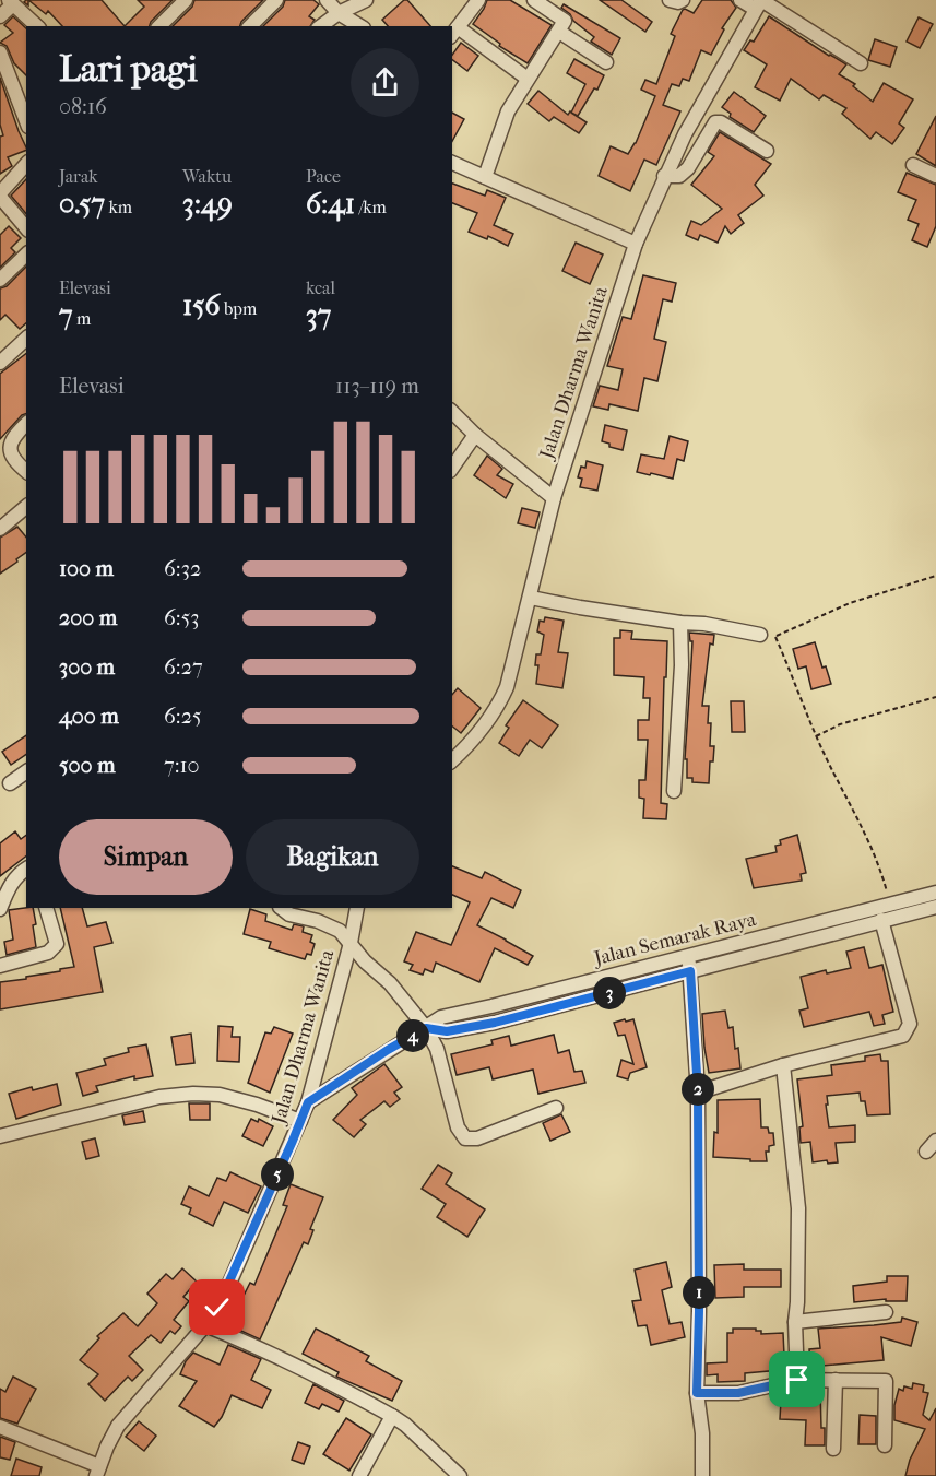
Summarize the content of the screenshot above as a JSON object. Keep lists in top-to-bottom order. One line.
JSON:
{"streets":{"street":["Jalan Dharma Wanita","Jalan Semarak Raya"]},"crossings":[["Jalan Dharma Wanita","Jalan Semarak Raya"]],"page":{"heading":["Lari pagi","08:16"],"stats":[["Jarak","0.57 km"],["Waktu","3:49"],["Pace","6:41 /km"],["Elevasi","7 m"],["156 bpm"],["kcal","37"]],"chart":["Elevasi","113–119 m"],"list":[{"name":"100 m","note":"6:32"},{"name":"200 m","note":"6:53"},{"name":"300 m","note":"6:27"},{"name":"400 m","note":"6:25"},{"name":"500 m","note":"7:10"}],"buttons":["Simpan","Bagikan"],"pins":["3","4","2","5","1"]}}
